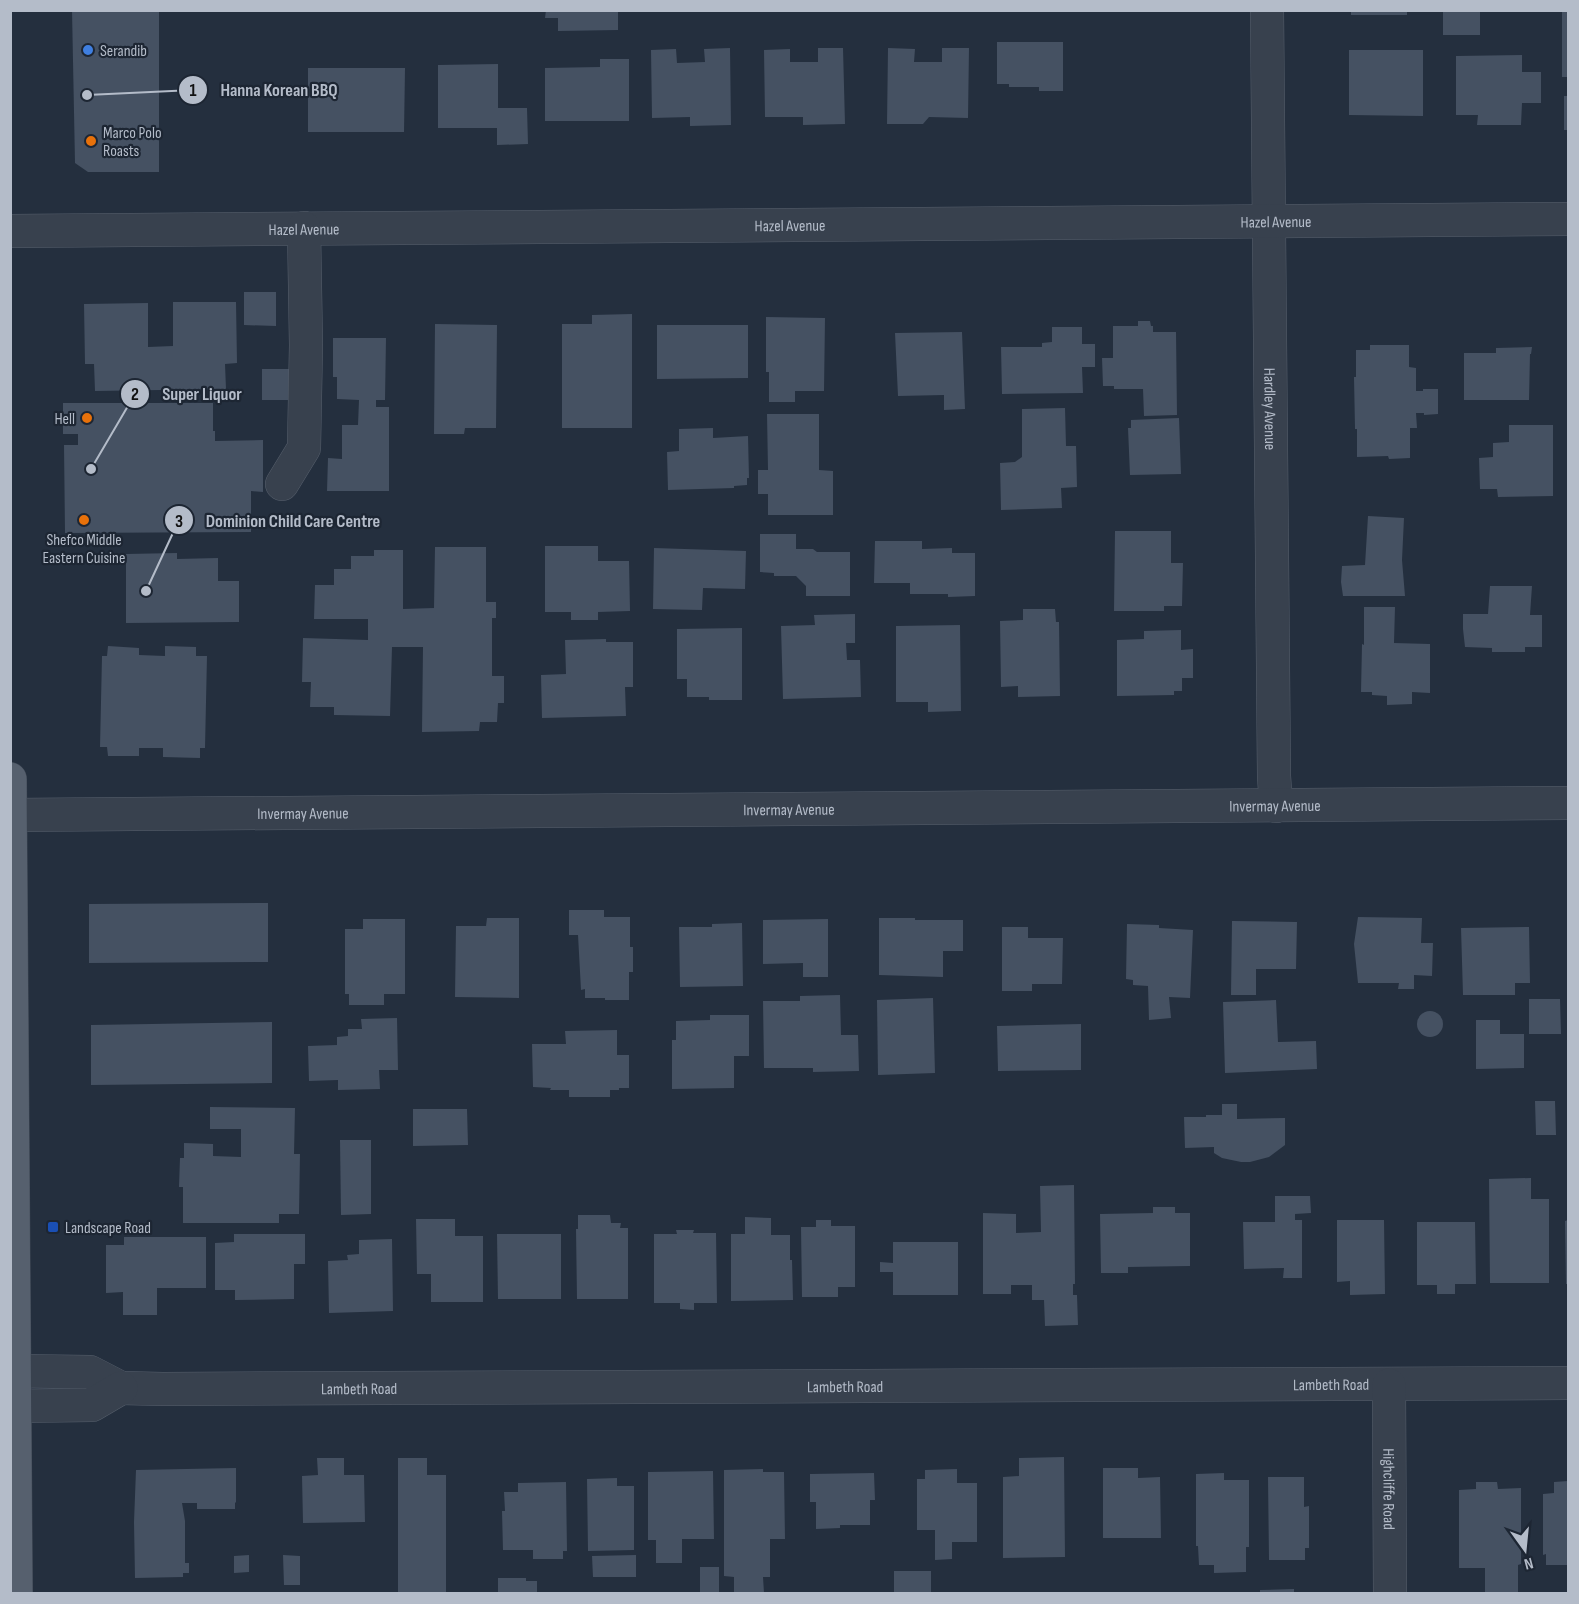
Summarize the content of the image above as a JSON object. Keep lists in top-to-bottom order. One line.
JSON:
{"streets":{"street":["Hazel Avenue","Hardley Avenue","Invermay Avenue","Lambeth Road","Highcliffe Road"]},"crossings":[["Hazel Avenue","Hardley Avenue"],["Hardley Avenue","Invermay Avenue"],["Lambeth Road","Highcliffe Road"]],"places":{"other":["Serandib","Hanna Korean BBQ","Marco Polo Roasts","Hell","Super Liquor","Shefco Middle Eastern Cuisine","Dominion Child Care Centre"],"transit":["Landscape Road"]},"north":"bottom"}
